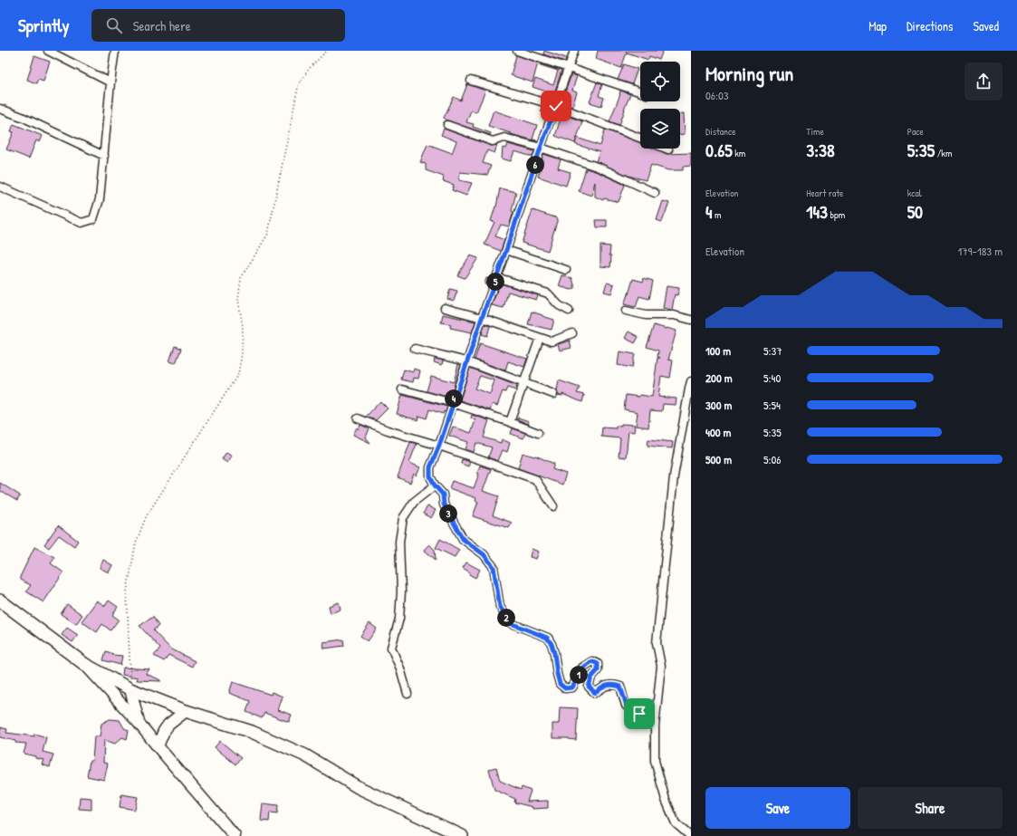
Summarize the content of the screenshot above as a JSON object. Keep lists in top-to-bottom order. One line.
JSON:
{"page":{"header":"Sprintly","search":"Search here","nav":["Map","Directions","Saved"],"heading":["Morning run","06:03"],"stats":[["Distance","0.65 km"],["Time","3:38"],["Pace","5:35 /km"],["Elevation","4 m"],["Heart rate","143 bpm"],["kcal","50"]],"pins":["6","5","4","3","2","1"],"chart":["Elevation","179–183 m"],"list":[{"name":"100 m","note":"5:37"},{"name":"200 m","note":"5:40"},{"name":"300 m","note":"5:54"},{"name":"400 m","note":"5:35"},{"name":"500 m","note":"5:06"}],"buttons":["Save","Share"]}}
